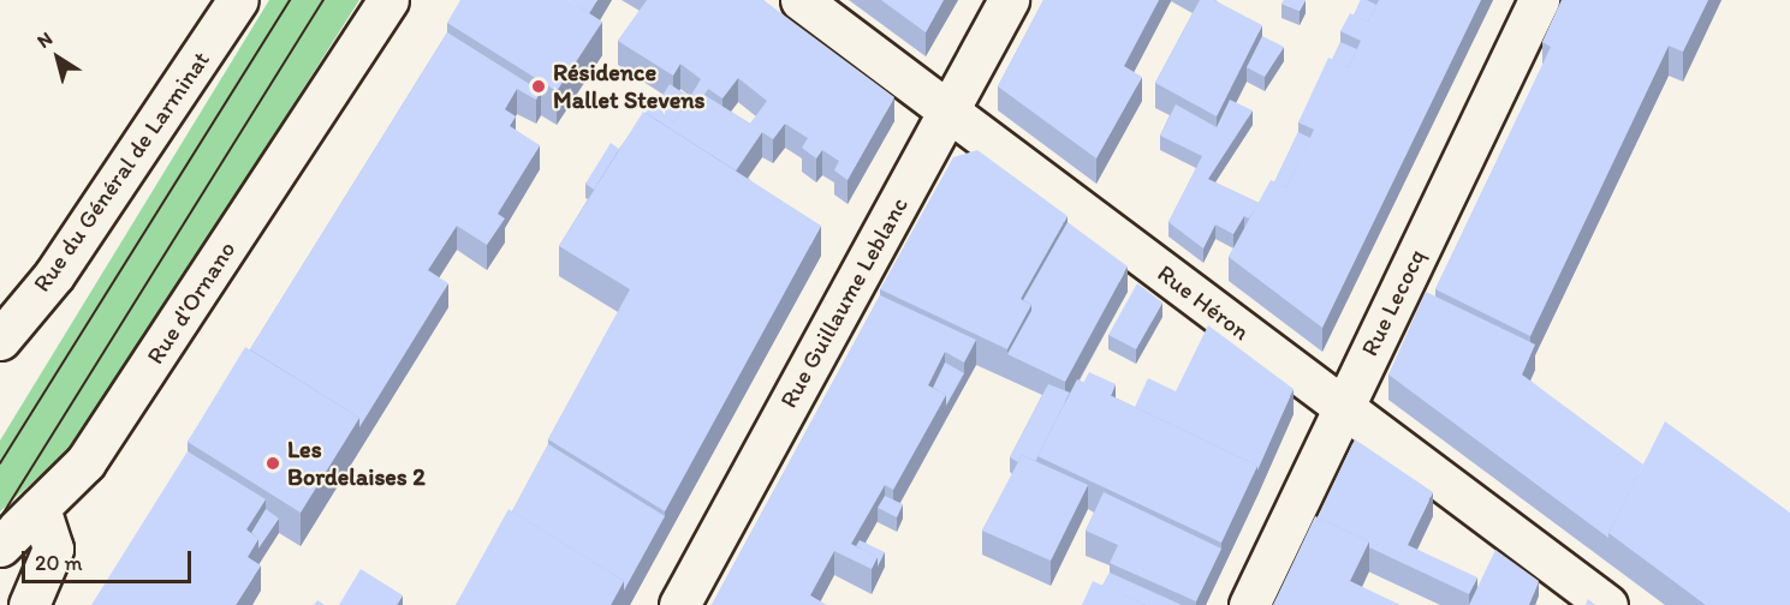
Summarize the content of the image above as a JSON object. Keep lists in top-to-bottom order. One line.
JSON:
{"streets":{"street":["Rue du Général de Larminat","Rue d'Ornano","Rue Guillaume Leblanc","Rue Héron","Rue Lecocq"]},"crossings":[["Rue Guillaume Leblanc","Rue Héron"],["Rue Héron","Rue Lecocq"]],"places":["Résidence Mallet Stevens","Les Bordelaises 2"],"scale_bar":"20 m","north":"top left"}
